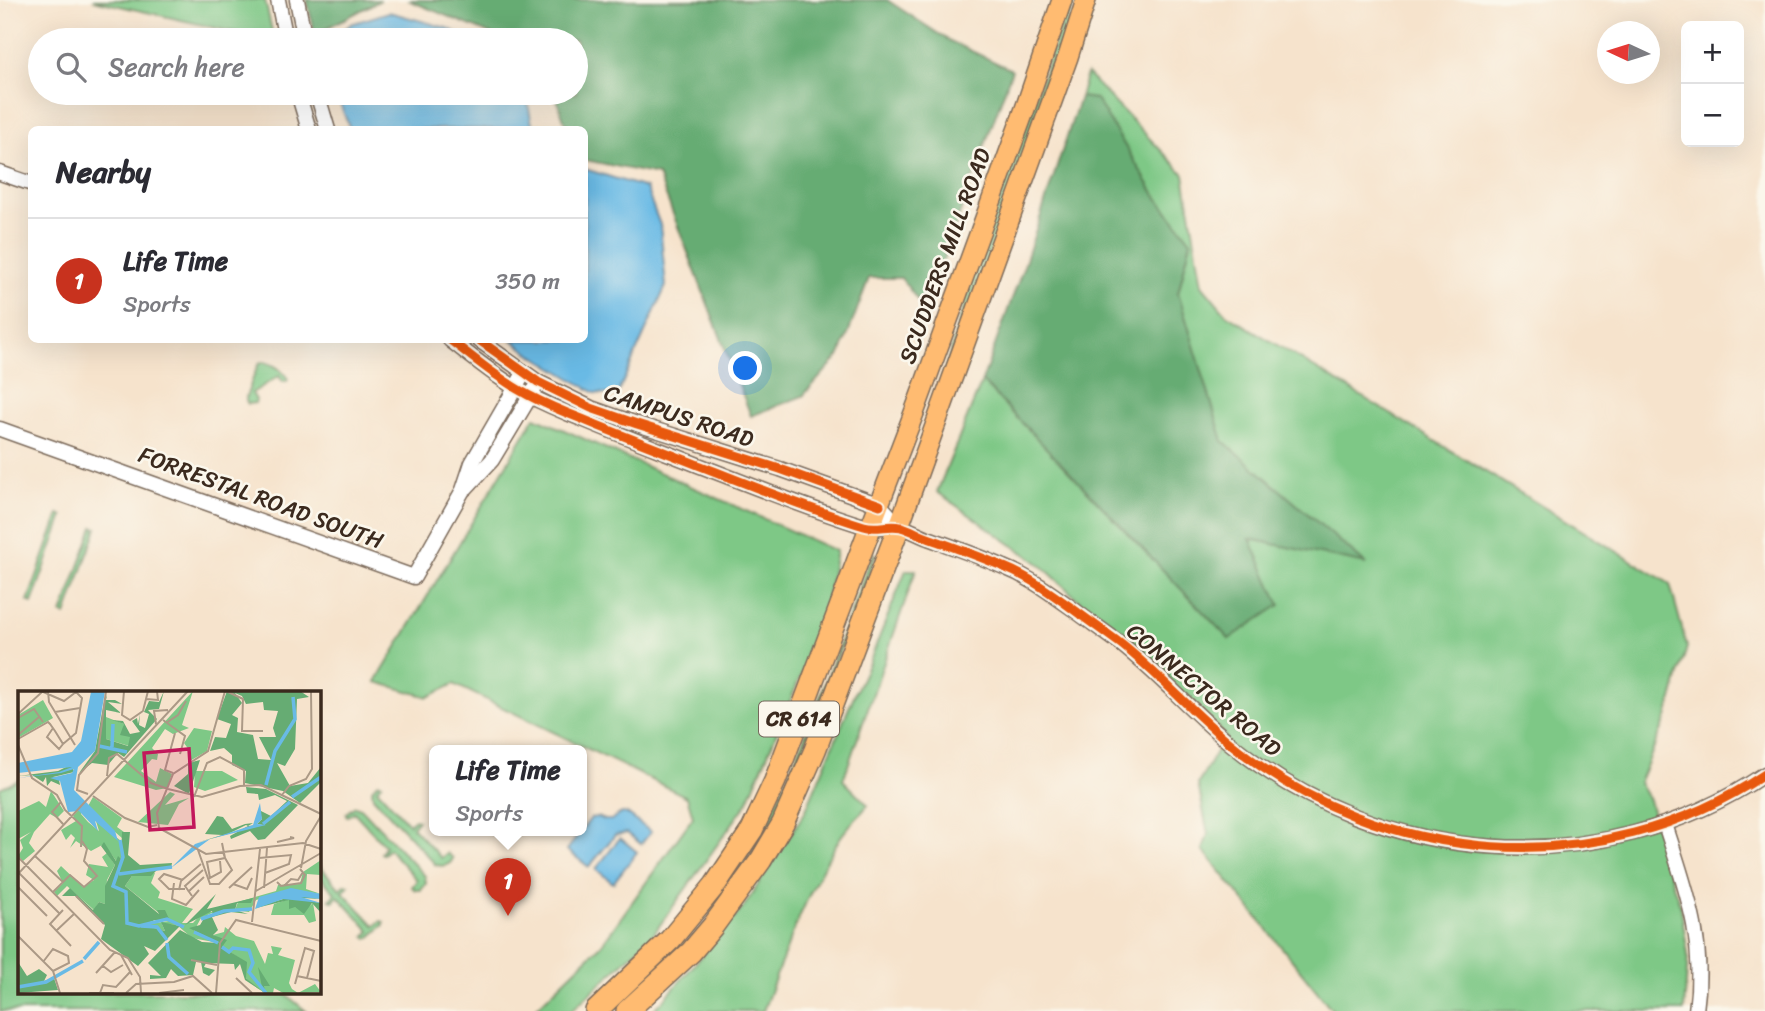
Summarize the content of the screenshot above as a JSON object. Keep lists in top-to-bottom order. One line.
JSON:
{"streets":{"highway":["CR 614"],"main road":["SCUDDERS MILL ROAD"],"street":["CAMPUS ROAD","FORRESTAL ROAD SOUTH","CONNECTOR ROAD"]},"crossings":[["SCUDDERS MILL ROAD","CAMPUS ROAD"],["SCUDDERS MILL ROAD","CONNECTOR ROAD"],["SCUDDERS MILL ROAD","CR 614"],["CAMPUS ROAD","FORRESTAL ROAD SOUTH"],["CAMPUS ROAD","CONNECTOR ROAD"],["CAMPUS ROAD","CR 614"],["CONNECTOR ROAD","CR 614"]],"north":"left","page":{"map_buttons":["+","−"],"search":"Search here","heading":"Nearby","list":[{"mark":"1","name":"Life Time","note":"Sports","value":"350 m"}],"popup":["Life Time","Sports"],"pins":"1"}}
